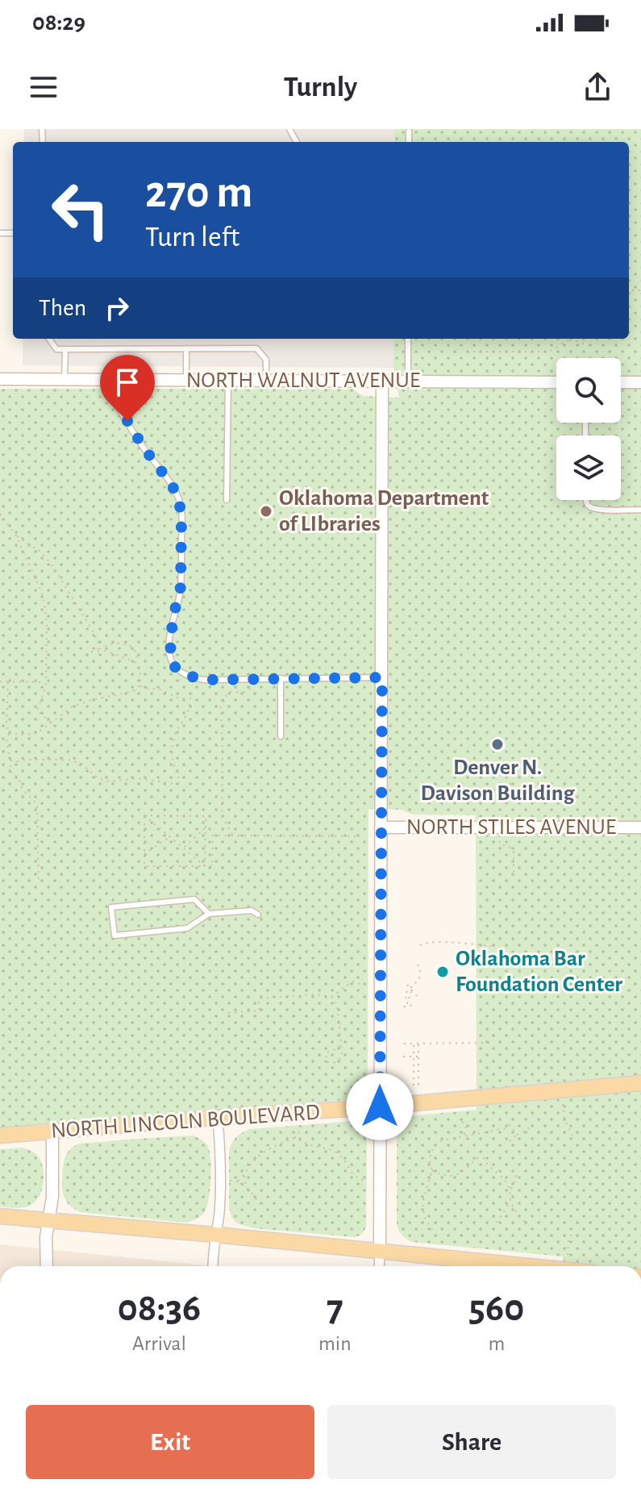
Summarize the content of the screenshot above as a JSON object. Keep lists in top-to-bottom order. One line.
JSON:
{"streets":{"main road":["NORTH LINCOLN BOULEVARD"],"street":["NORTH WALNUT AVENUE","NORTH STILES AVENUE"]},"places":["Oklahoma Department of LIbraries","Denver N. Davison Building","Oklahoma Bar Foundation Center"],"page":{"status":"08:29","header":"Turnly","turn":["270 m","Turn left"],"then":"Then","eta":["08:36","Arrival","7","min","560","m"],"buttons":["Exit","Share"]}}
